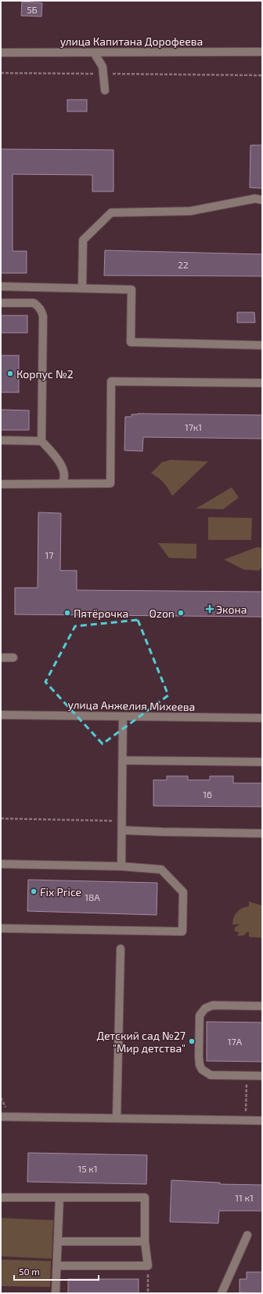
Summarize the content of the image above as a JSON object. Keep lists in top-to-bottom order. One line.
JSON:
{"streets":{"street":["улица Капитана Дорофеева","улица Анжелия Михеева"]},"places":{"other":["Корпус №2","Пятёрочка","Ozon","Fix Price","Детский сад №27 \"Мир детства\""],"health":["Экона"]},"house_numbers":["5Б","22","17к1","17","16","18А","17А","15 к1","11 к1"],"scale_bar":"50 m"}
